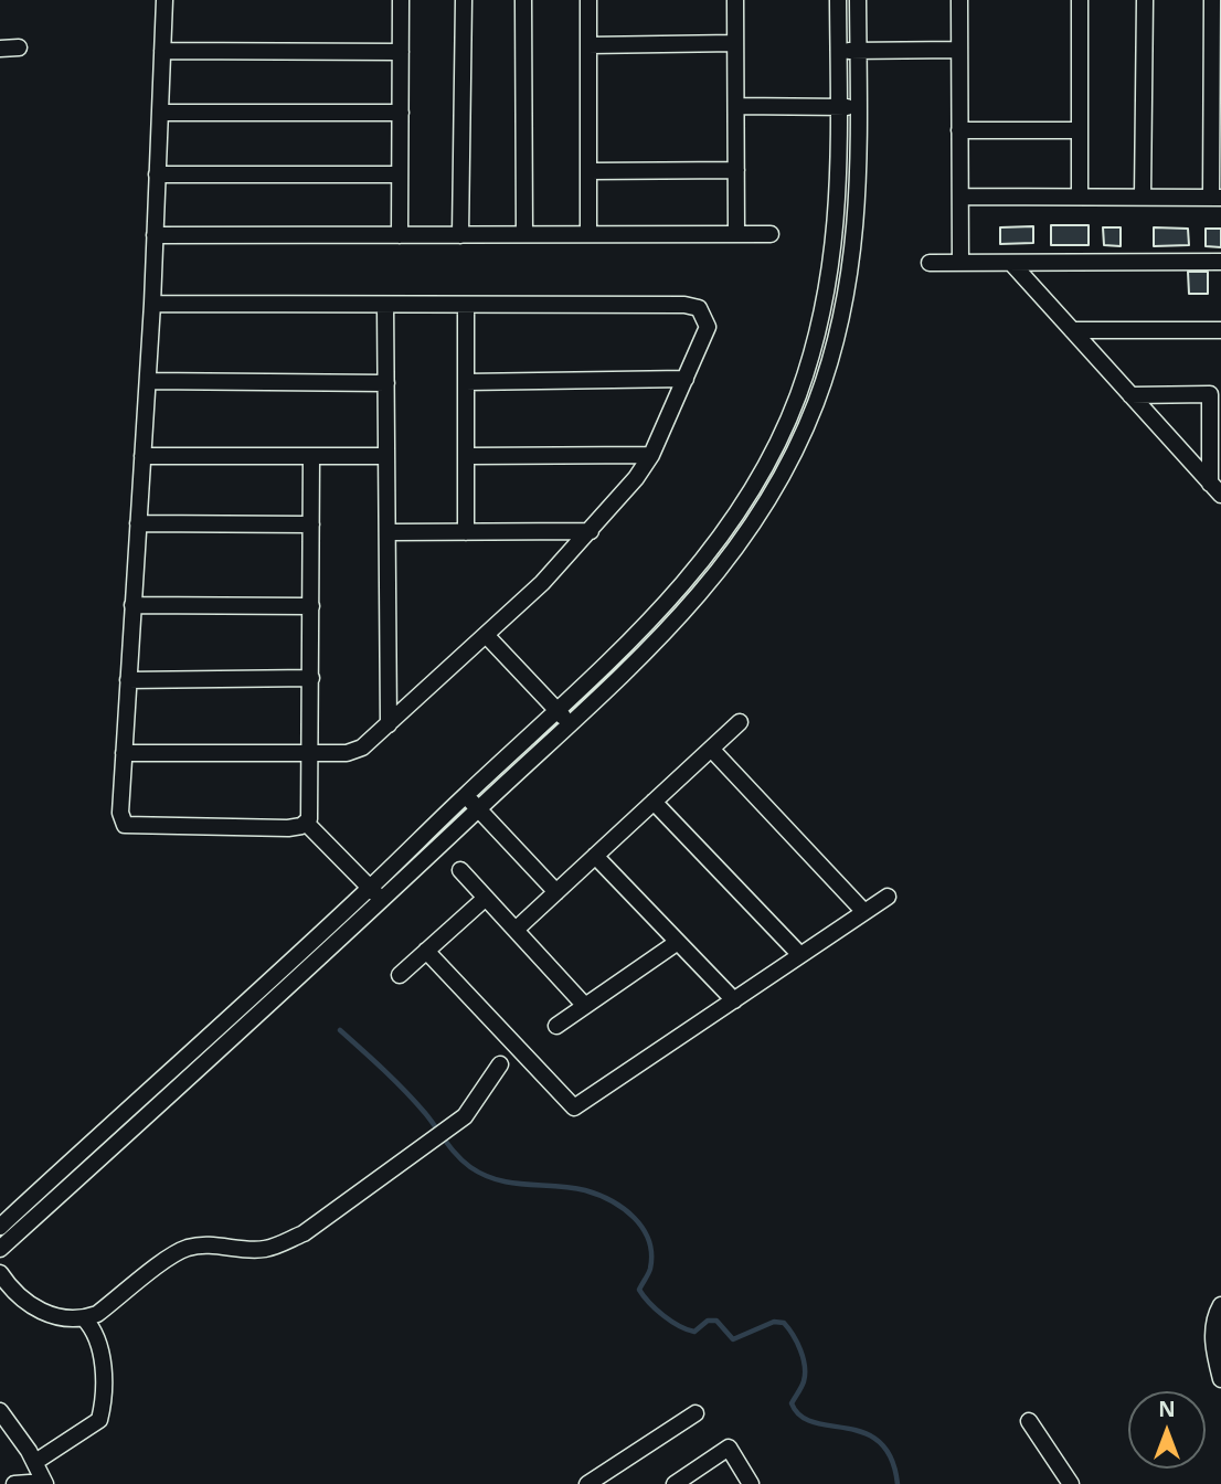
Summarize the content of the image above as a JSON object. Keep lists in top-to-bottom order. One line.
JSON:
{"north":"top"}
